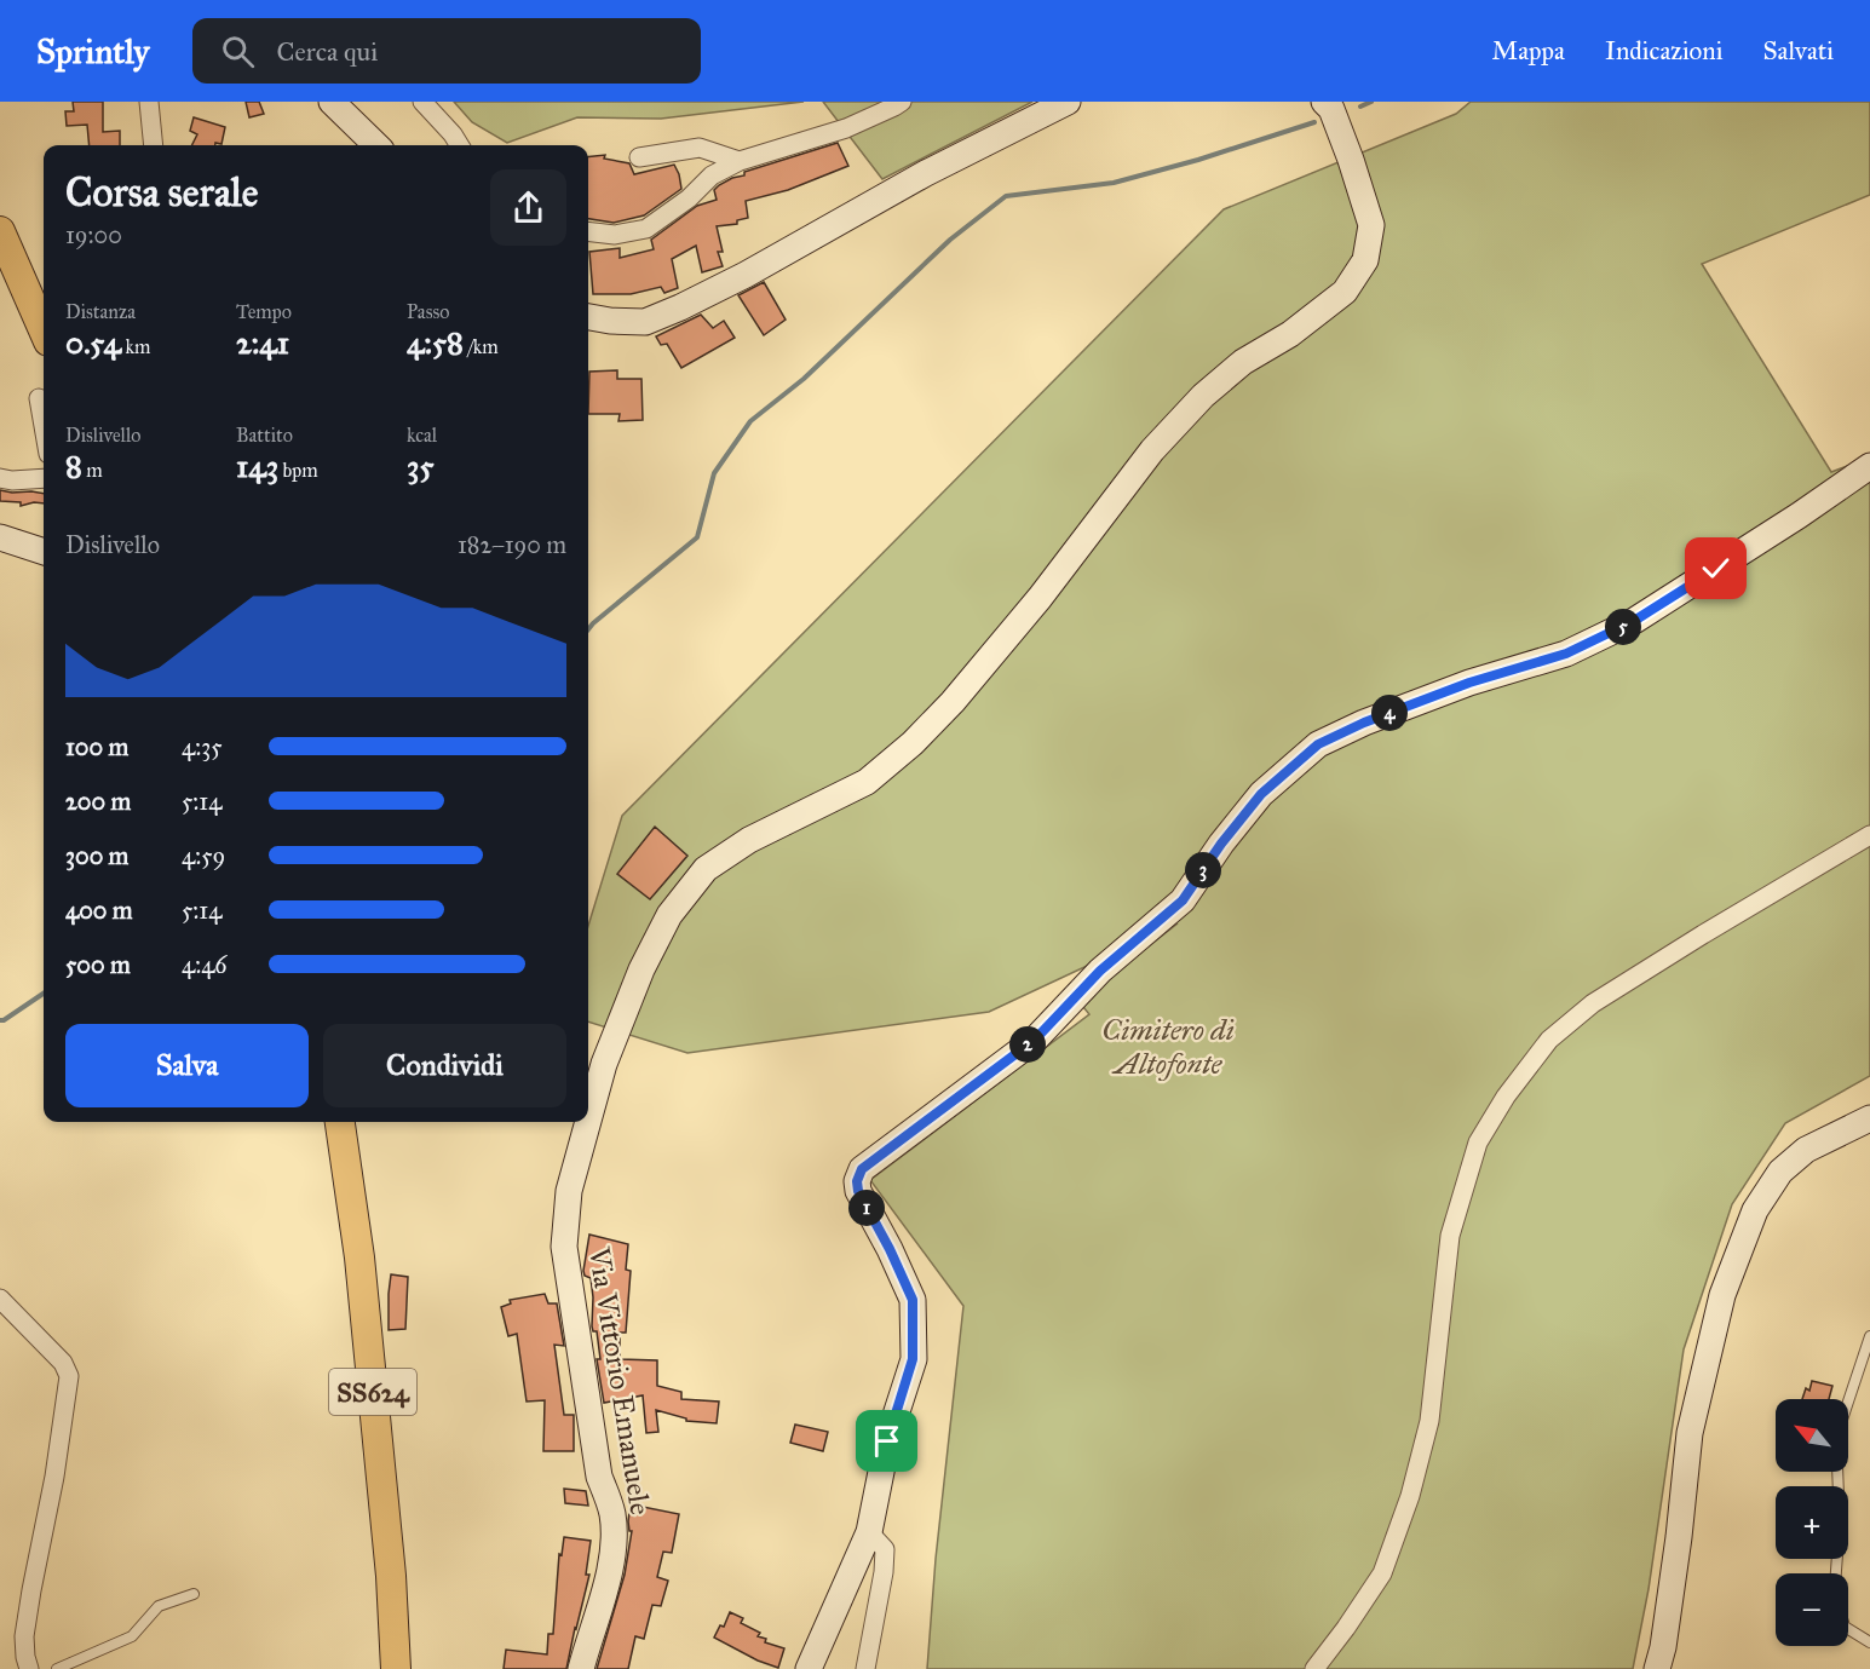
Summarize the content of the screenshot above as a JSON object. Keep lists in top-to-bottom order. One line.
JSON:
{"streets":{"main road":["Via Vittorio Emanuele","SS624"]},"parks":["Cimitero di Altofonte"],"north":"top left","page":{"header":"Sprintly","search":"Cerca qui","nav":["Mappa","Indicazioni","Salvati"],"heading":["Corsa serale","19:00"],"stats":[["Distanza","0.54 km"],["Tempo","2:41"],["Passo","4:58 /km"],["Dislivello","8 m"],["Battito","143 bpm"],["kcal","35"]],"chart":["Dislivello","182–190 m"],"pins":["5","4","3","2","1"],"list":[{"name":"100 m","note":"4:35"},{"name":"200 m","note":"5:14"},{"name":"300 m","note":"4:59"},{"name":"400 m","note":"5:14"},{"name":"500 m","note":"4:46"}],"buttons":["Salva","Condividi"],"map_buttons":["+","−"]}}
